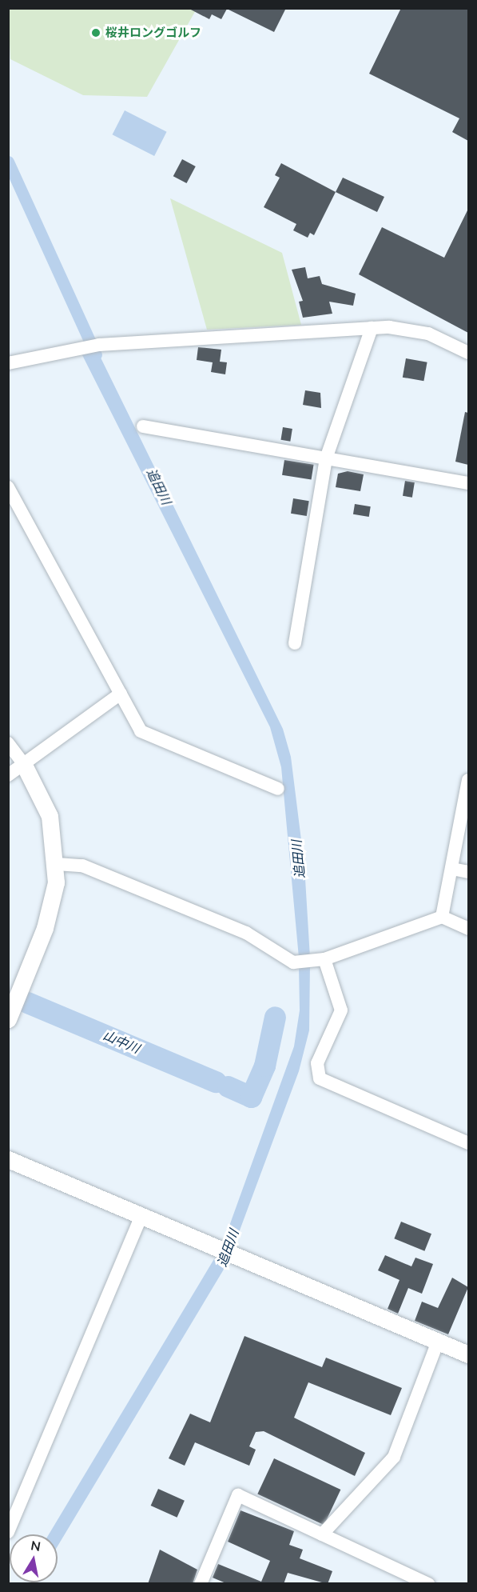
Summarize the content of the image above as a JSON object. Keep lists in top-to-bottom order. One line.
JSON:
{"water":["追田川","山中川"],"places":["桜井ロングゴルフ"],"north":"top"}
